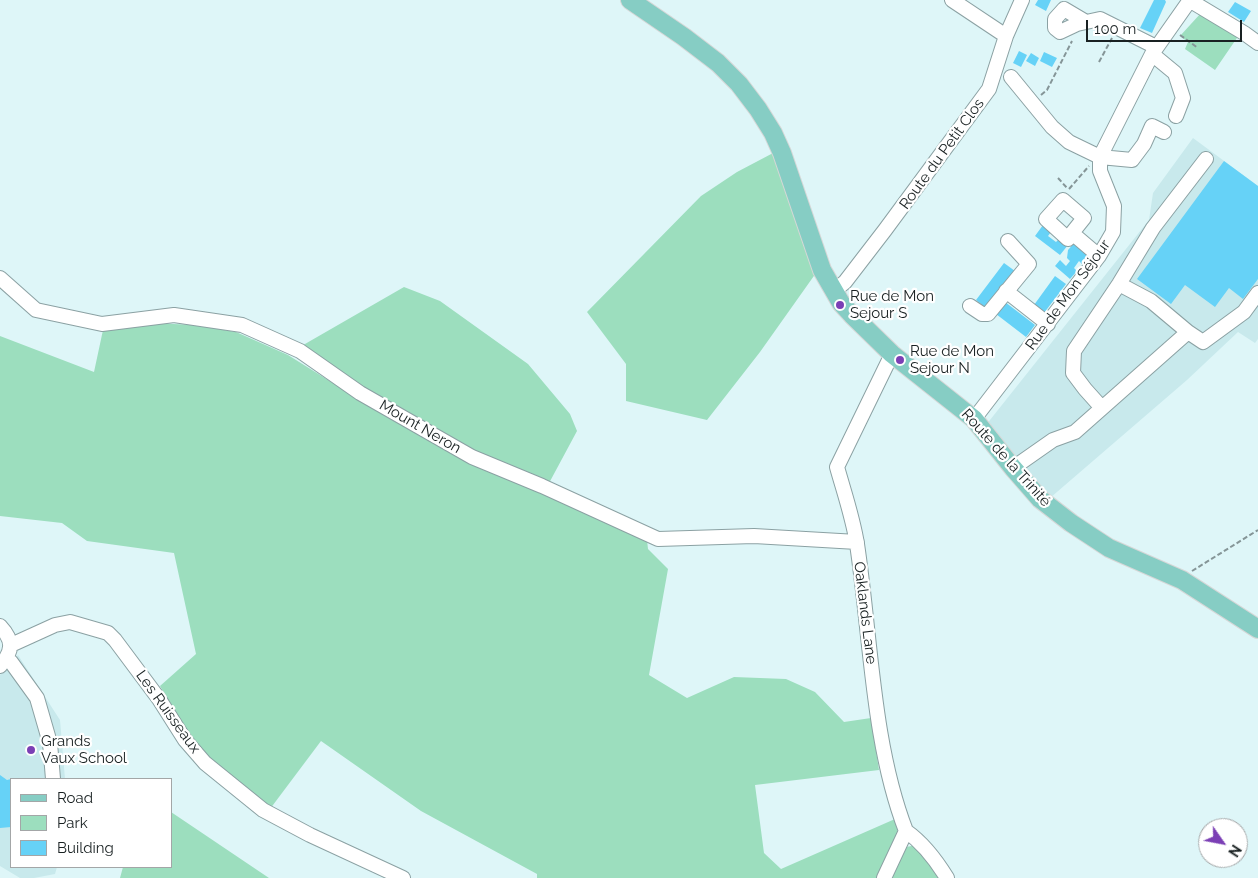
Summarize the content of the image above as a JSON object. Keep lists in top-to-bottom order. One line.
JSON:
{"streets":{"main road":["Route de la Trinité"],"street":["Route du Petit Clos","Rue de Mon Séjour","Mount Neron","Oaklands Lane","Les Ruisseaux"]},"crossings":[["Route du Petit Clos","Route de la Trinité"],["Rue de Mon Séjour","Route de la Trinité"],["Mount Neron","Oaklands Lane"],["Route de la Trinité","Oaklands Lane"]],"places":["Rue de Mon Sejour S","Rue de Mon Sejour N","Grands Vaux School"],"legend":["Road","Park","Building"],"scale_bar":"100 m","north":"bottom right"}
